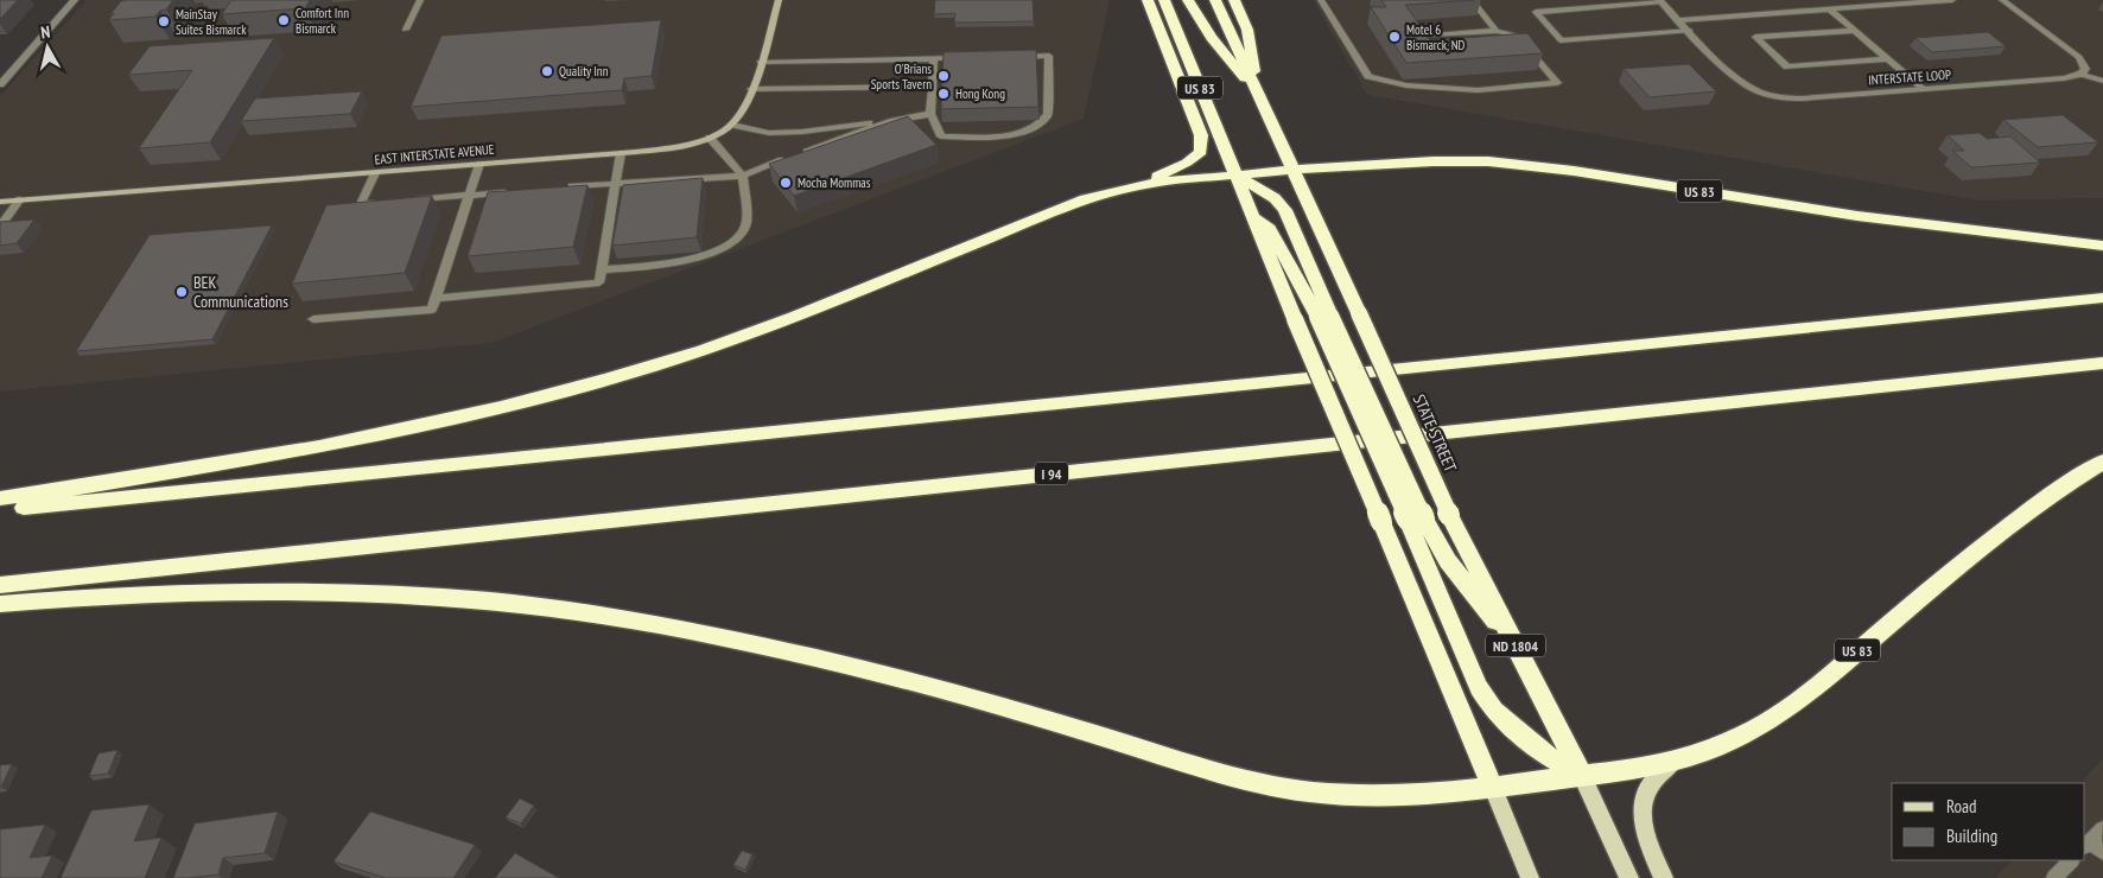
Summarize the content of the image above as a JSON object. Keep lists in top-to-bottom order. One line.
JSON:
{"streets":{"highway":["US 83","STATE STREET","I 94","ND 1804"],"street":["INTERSTATE LOOP","EAST INTERSTATE AVENUE"]},"crossings":[["US 83","STATE STREET"]],"places":["Comfort Inn Bismarck","MainStay Suites Bismarck","Motel 6 Bismarck, ND","Quality Inn","O'Brians Sports Tavern","Hong Kong","Mocha Mommas","BEK Communications"],"legend":["Road","Building"],"north":"top"}
